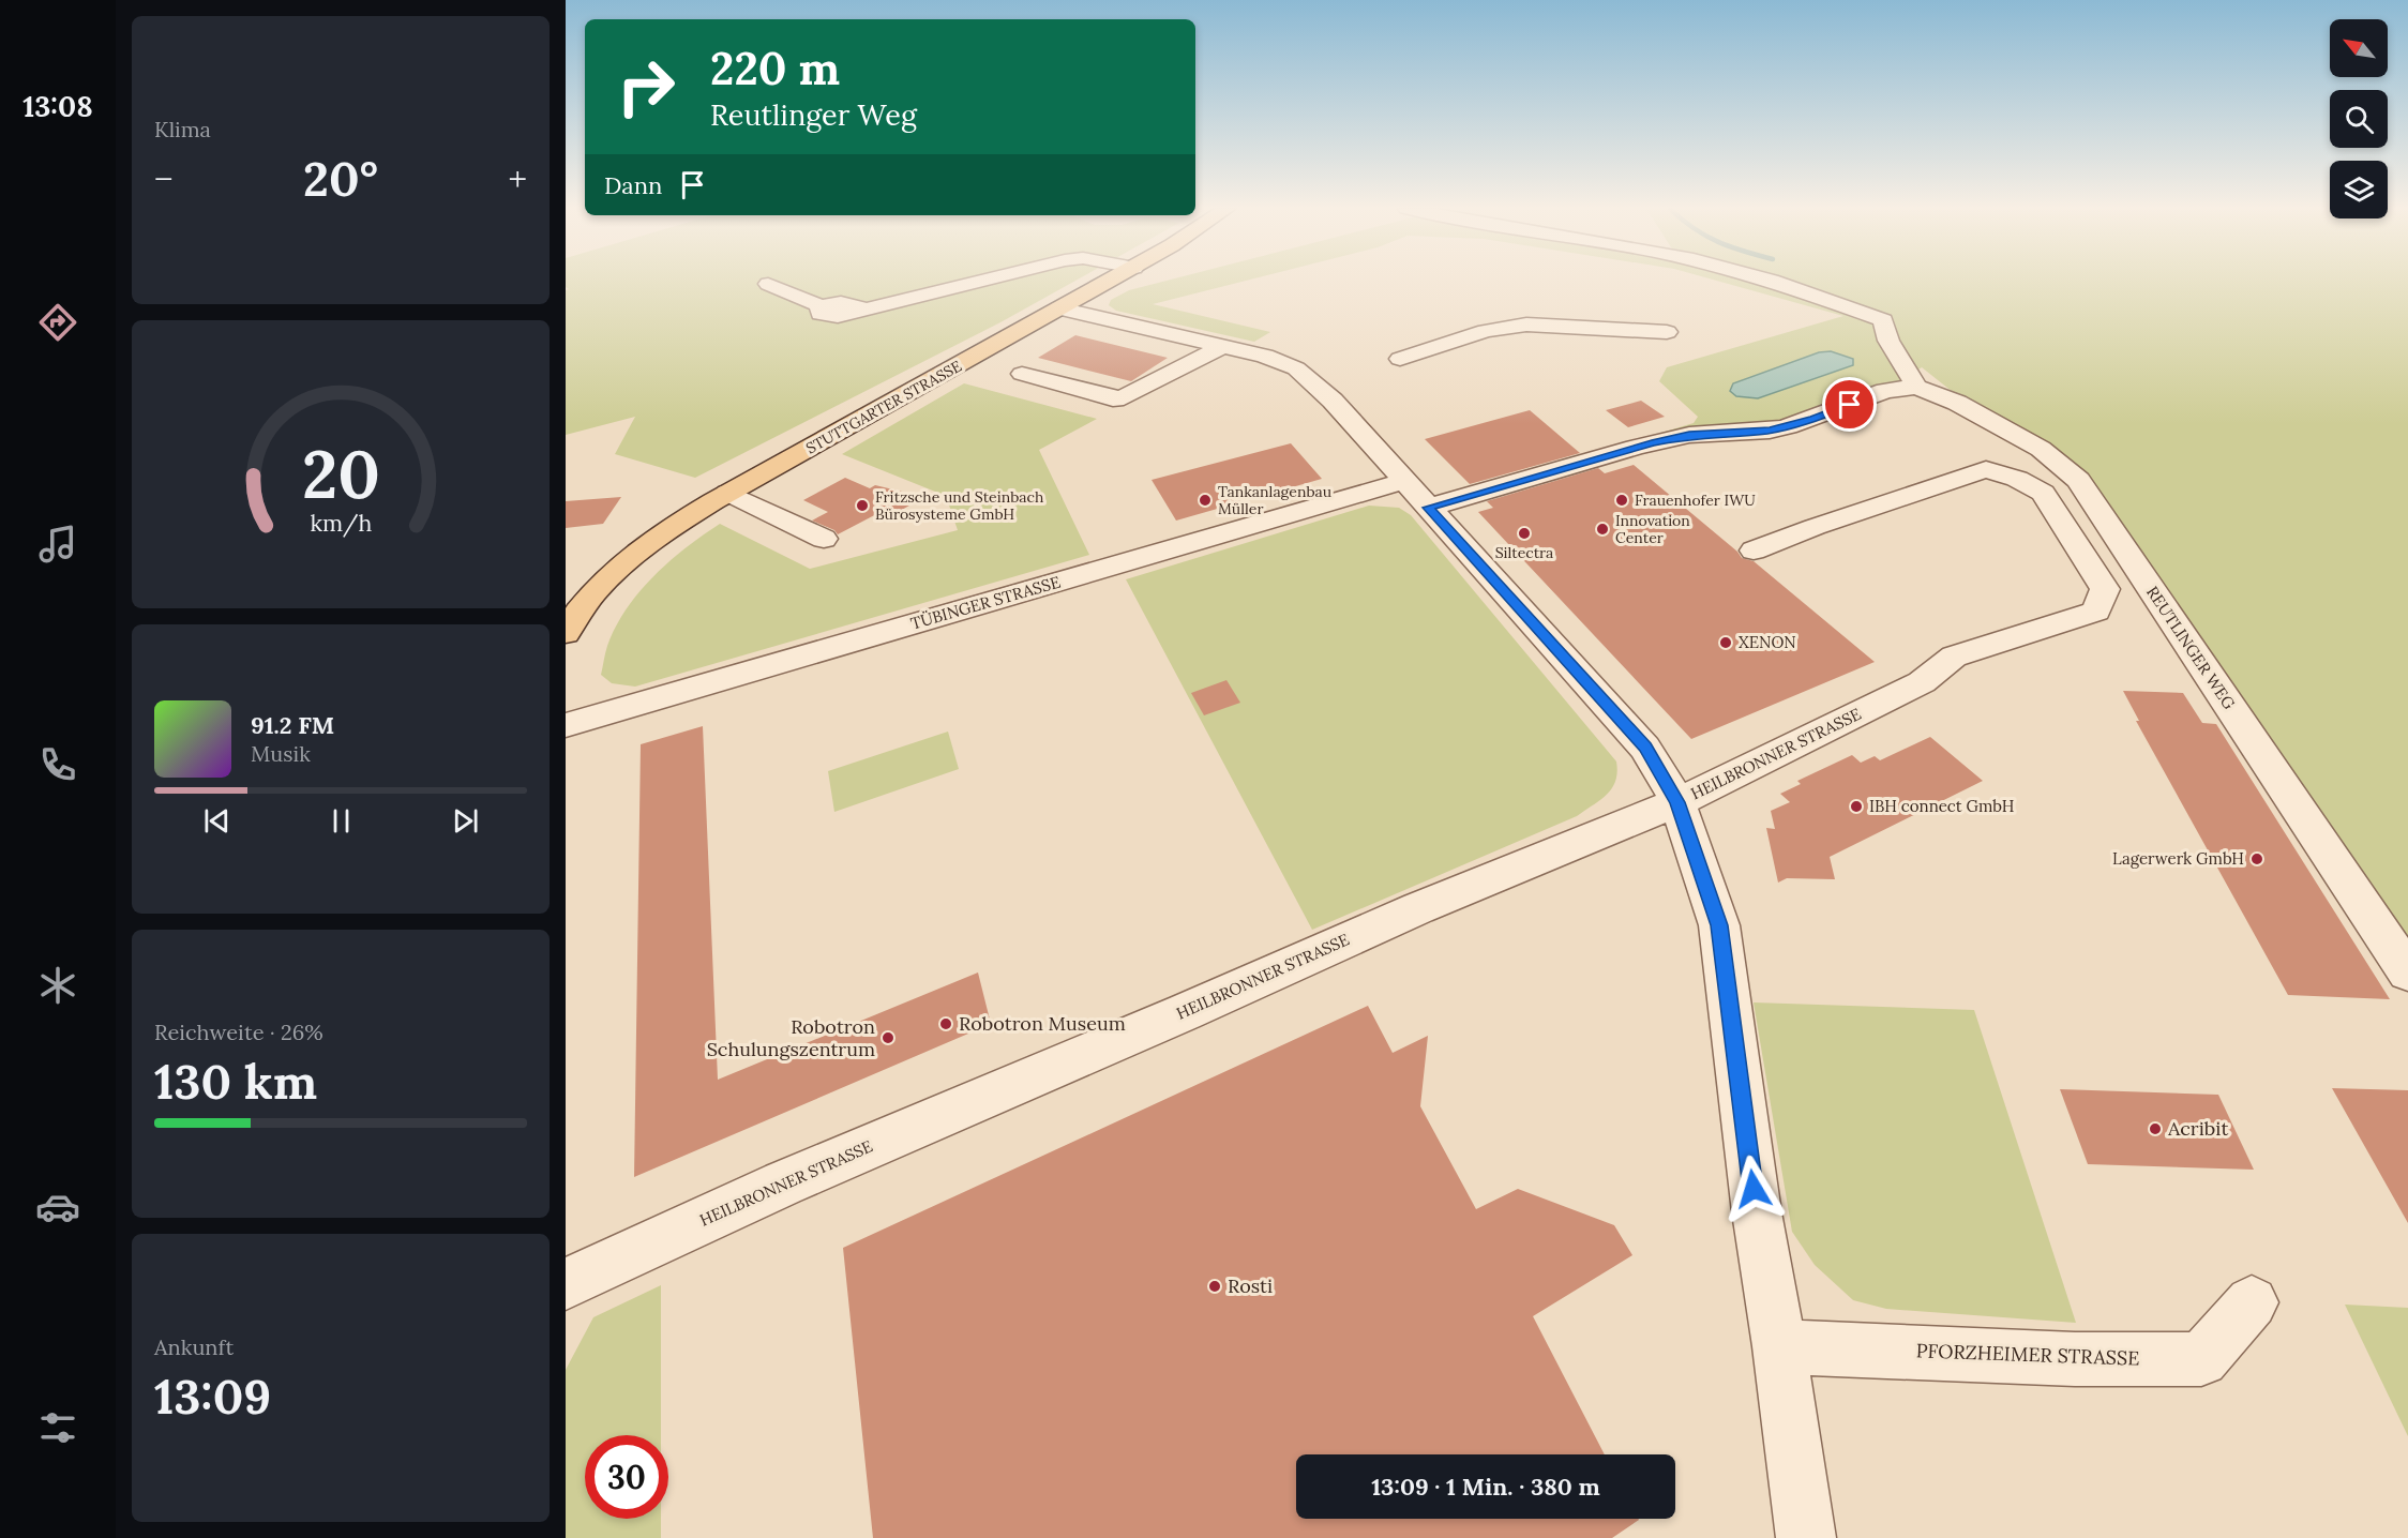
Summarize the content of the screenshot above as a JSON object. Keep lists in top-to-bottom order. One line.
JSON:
{"streets":{"main road":["STUTTGARTER STRASSE"],"street":["TÜBINGER STRASSE","REUTLINGER WEG","HEILBRONNER STRASSE","PFORZHEIMER STRASSE"]},"places":["Tankanlagenbau Müller","Frauenhofer IWU","Fritzsche und Steinbach Bürosysteme GmbH","Innovation Center","Siltectra","XENON","IBH connect GmbH","Lagerwerk GmbH","Robotron Museum","Robotron Schulungszentrum","Acribit","Rosti"],"north":"top left","page":{"tabs":"13:08","tile":["Klima",["Reichweite · 26%","130 km"],["Ankunft","13:09"]],"turn":["220 m","Reutlinger Weg"],"heat":["−","20°","+"],"then":"Dann","song":["91.2 FM","Musik"],"limit":"30","trip":"13:09 · 1 Min. · 380 m","gauge":["20","km/h"]}}
